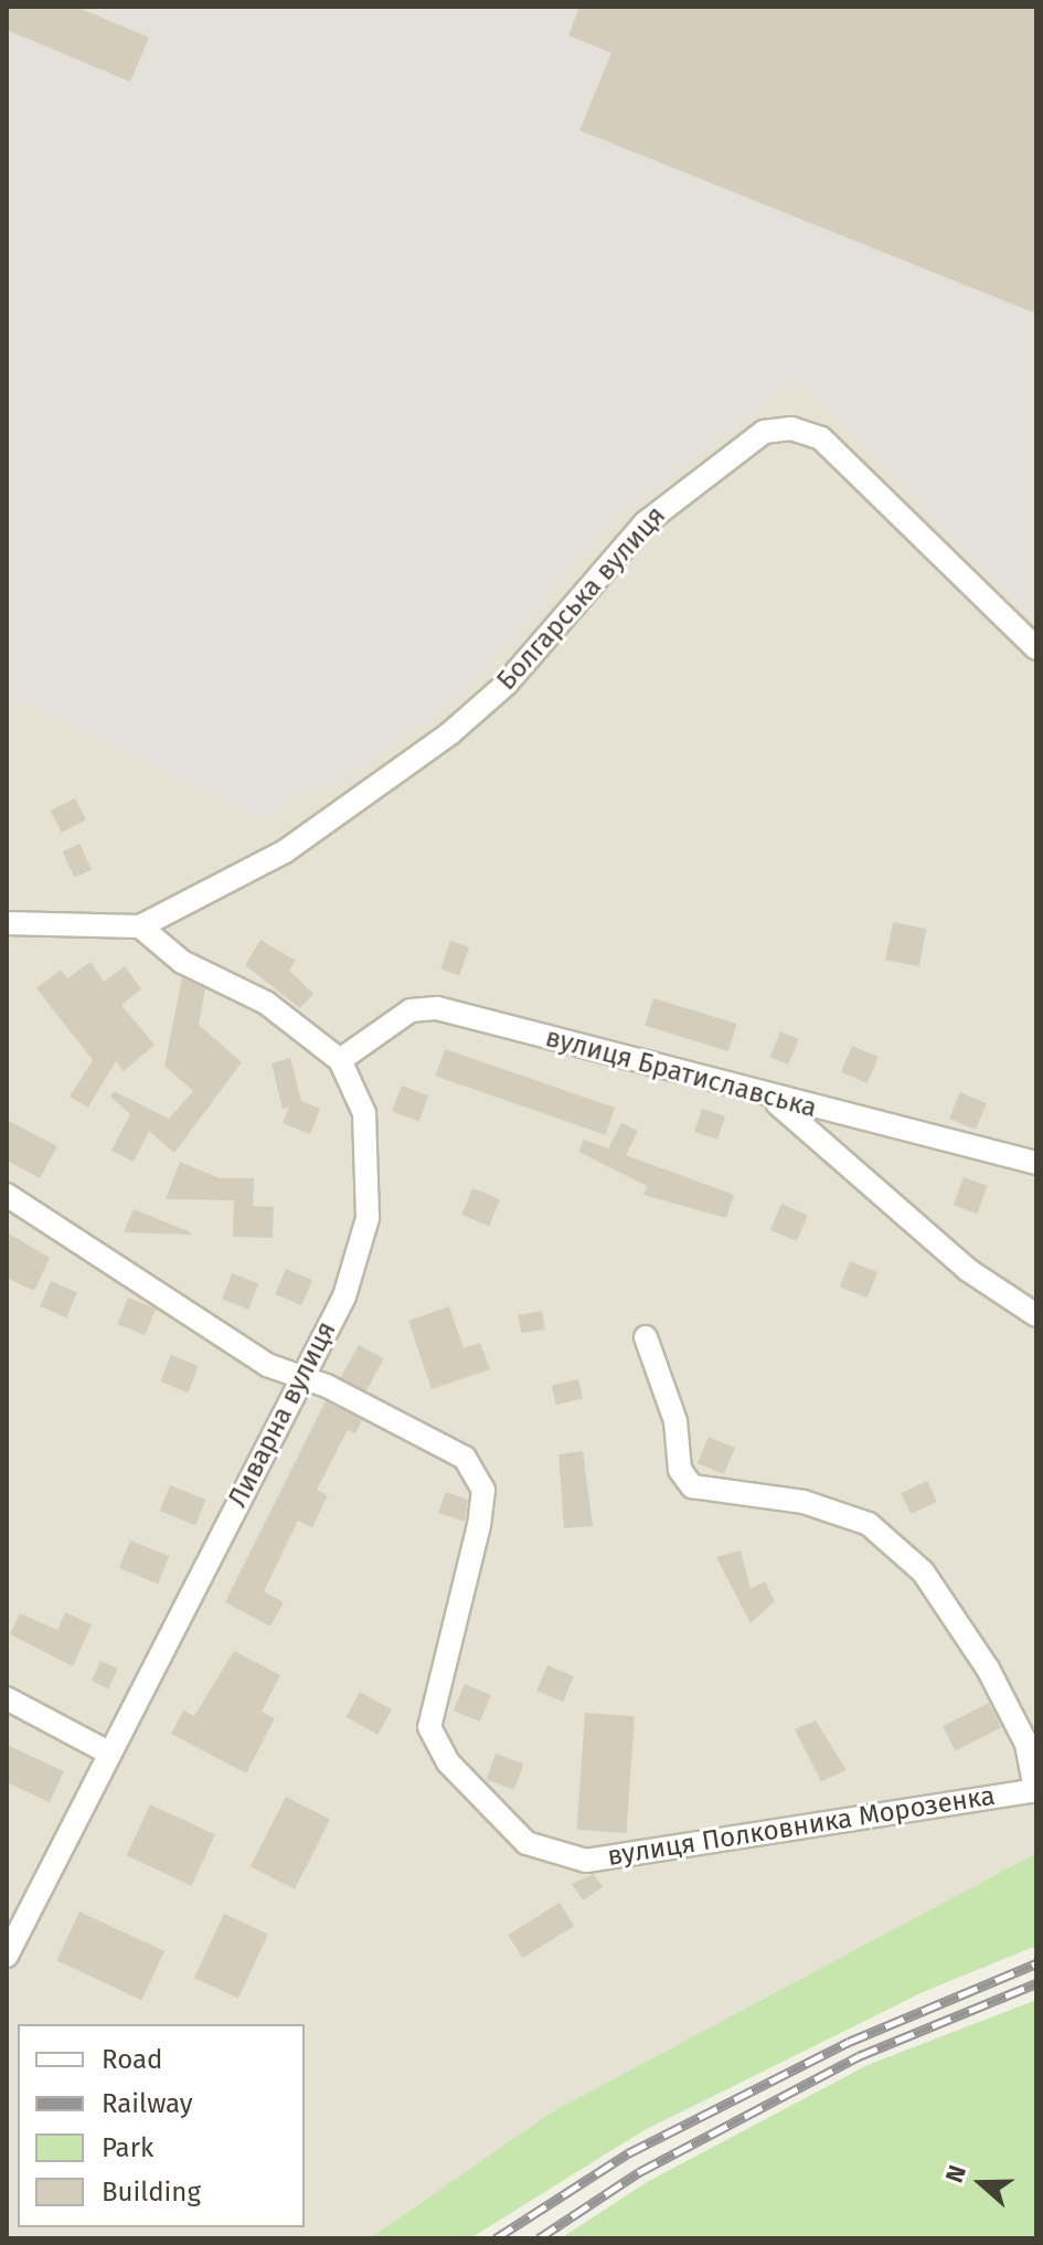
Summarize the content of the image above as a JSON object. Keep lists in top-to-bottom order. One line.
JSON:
{"streets":{"street":["Болгарська вулиця","вулиця Братиславська","Ливарна вулиця","вулиця Полковника Морозенка"]},"crossings":[["вулиця Братиславська","Ливарна вулиця"],["Ливарна вулиця","вулиця Полковника Морозенка"]],"legend":["Road","Railway","Park","Building"],"north":"left"}
